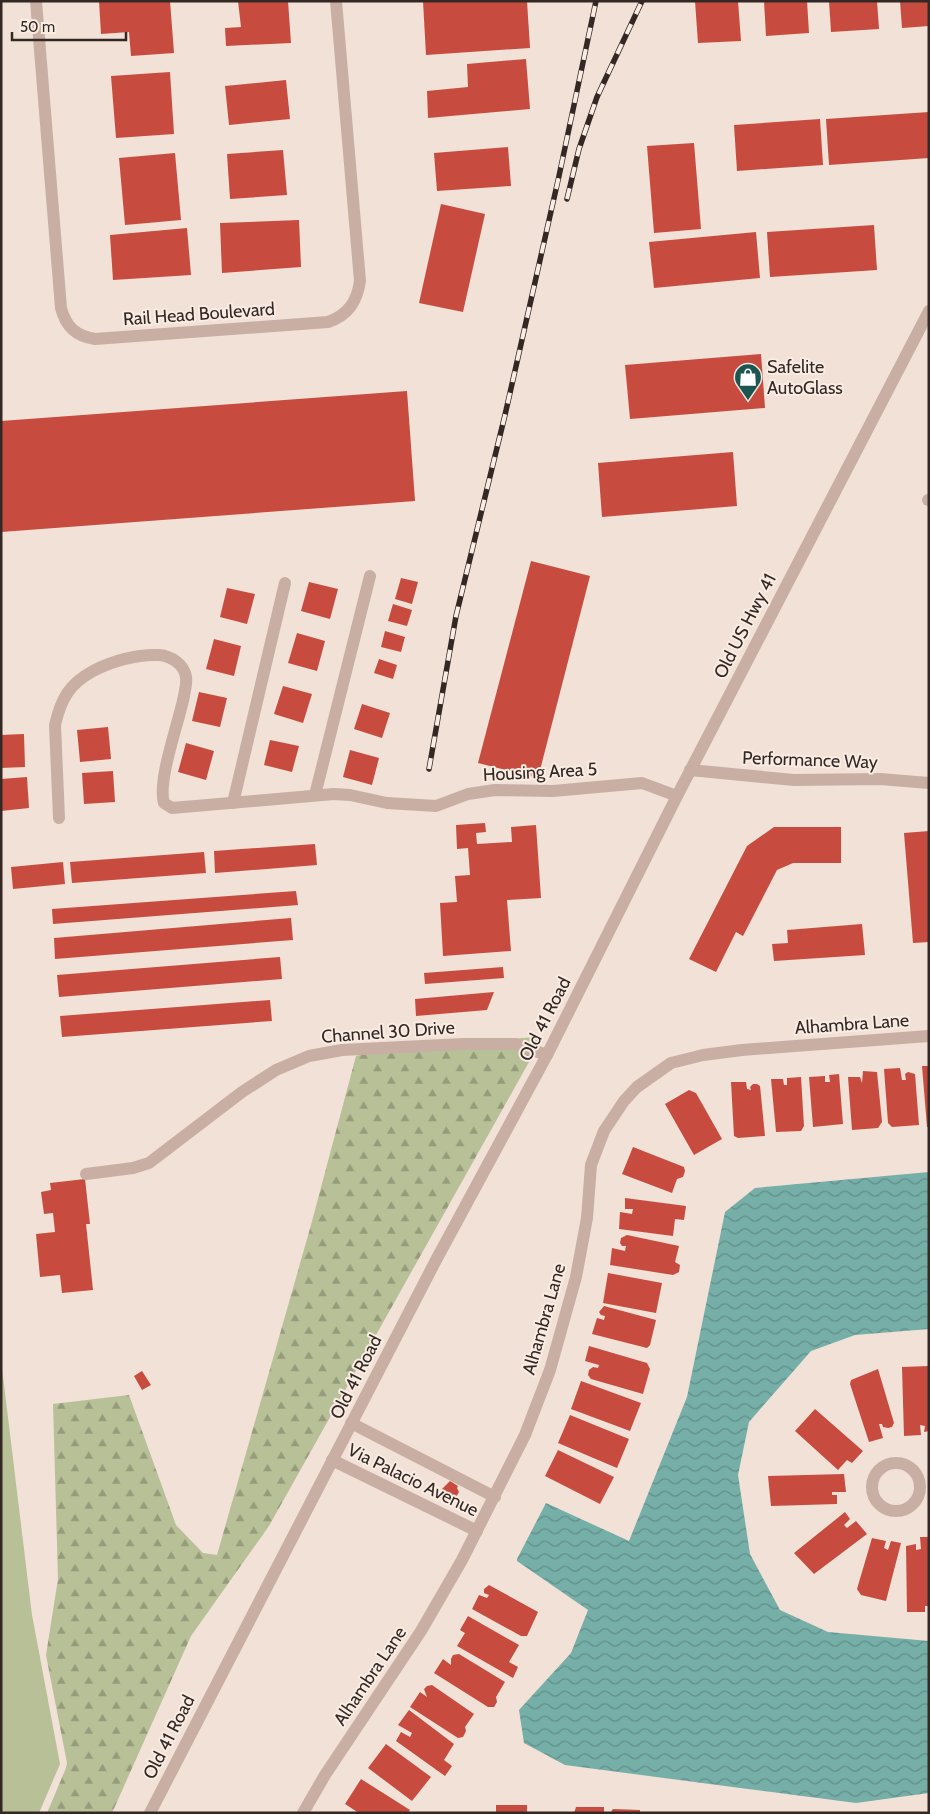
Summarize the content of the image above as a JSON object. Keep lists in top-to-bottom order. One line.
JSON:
{"streets":{"street":["Rail Head Boulevard","Old US Hwy 41","Performance Way","Housing Area 5","Old 41 Road","Alhambra Lane","Channel 30 Drive","Via Palacio Avenue"]},"crossings":[["Old US Hwy 41","Performance Way"],["Old US Hwy 41","Housing Area 5"],["Old US Hwy 41","Old 41 Road"],["Old 41 Road","Channel 30 Drive"],["Old 41 Road","Via Palacio Avenue"],["Alhambra Lane","Via Palacio Avenue"]],"places":{"shop":["Safelite AutoGlass"]},"scale_bar":"50 m"}
